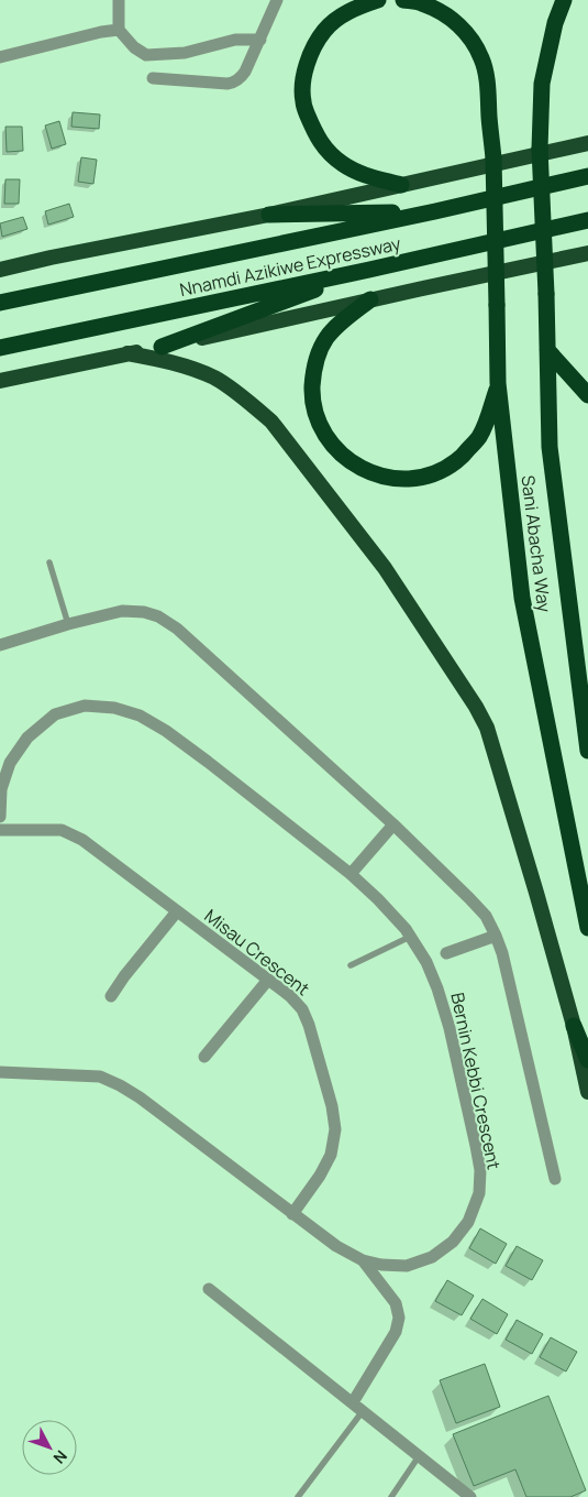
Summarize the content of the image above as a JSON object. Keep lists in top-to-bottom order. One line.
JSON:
{"streets":{"highway":["Nnamdi Azikiwe Expressway","Sani Abacha Way"],"street":["Misau Crescent","Bernin Kebbi Crescent"]},"crossings":[["Misau Crescent","Bernin Kebbi Crescent"]],"north":"bottom right"}
